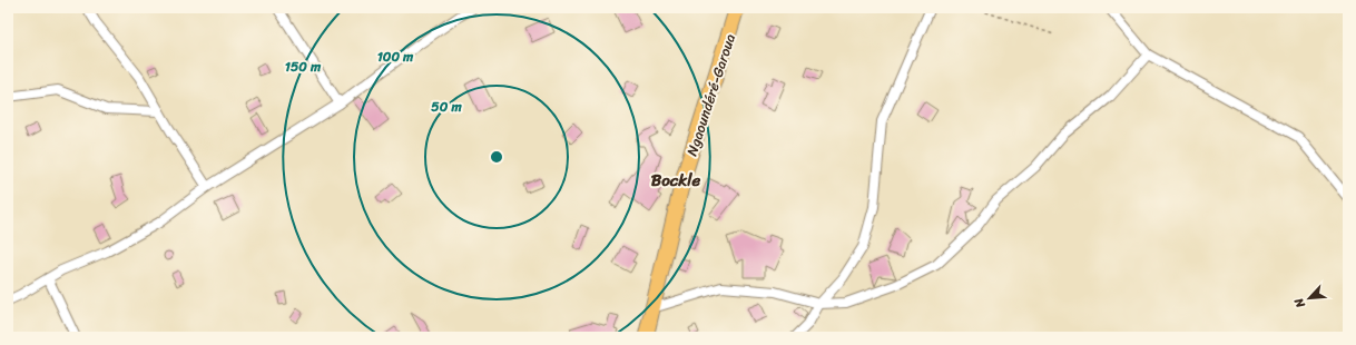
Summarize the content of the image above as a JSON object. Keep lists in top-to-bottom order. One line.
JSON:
{"streets":{"highway":["Ngaoundéré-Garoua"]},"districts":["Bockle"],"north":"bottom left","rings":["100 m","150 m","50 m"]}
